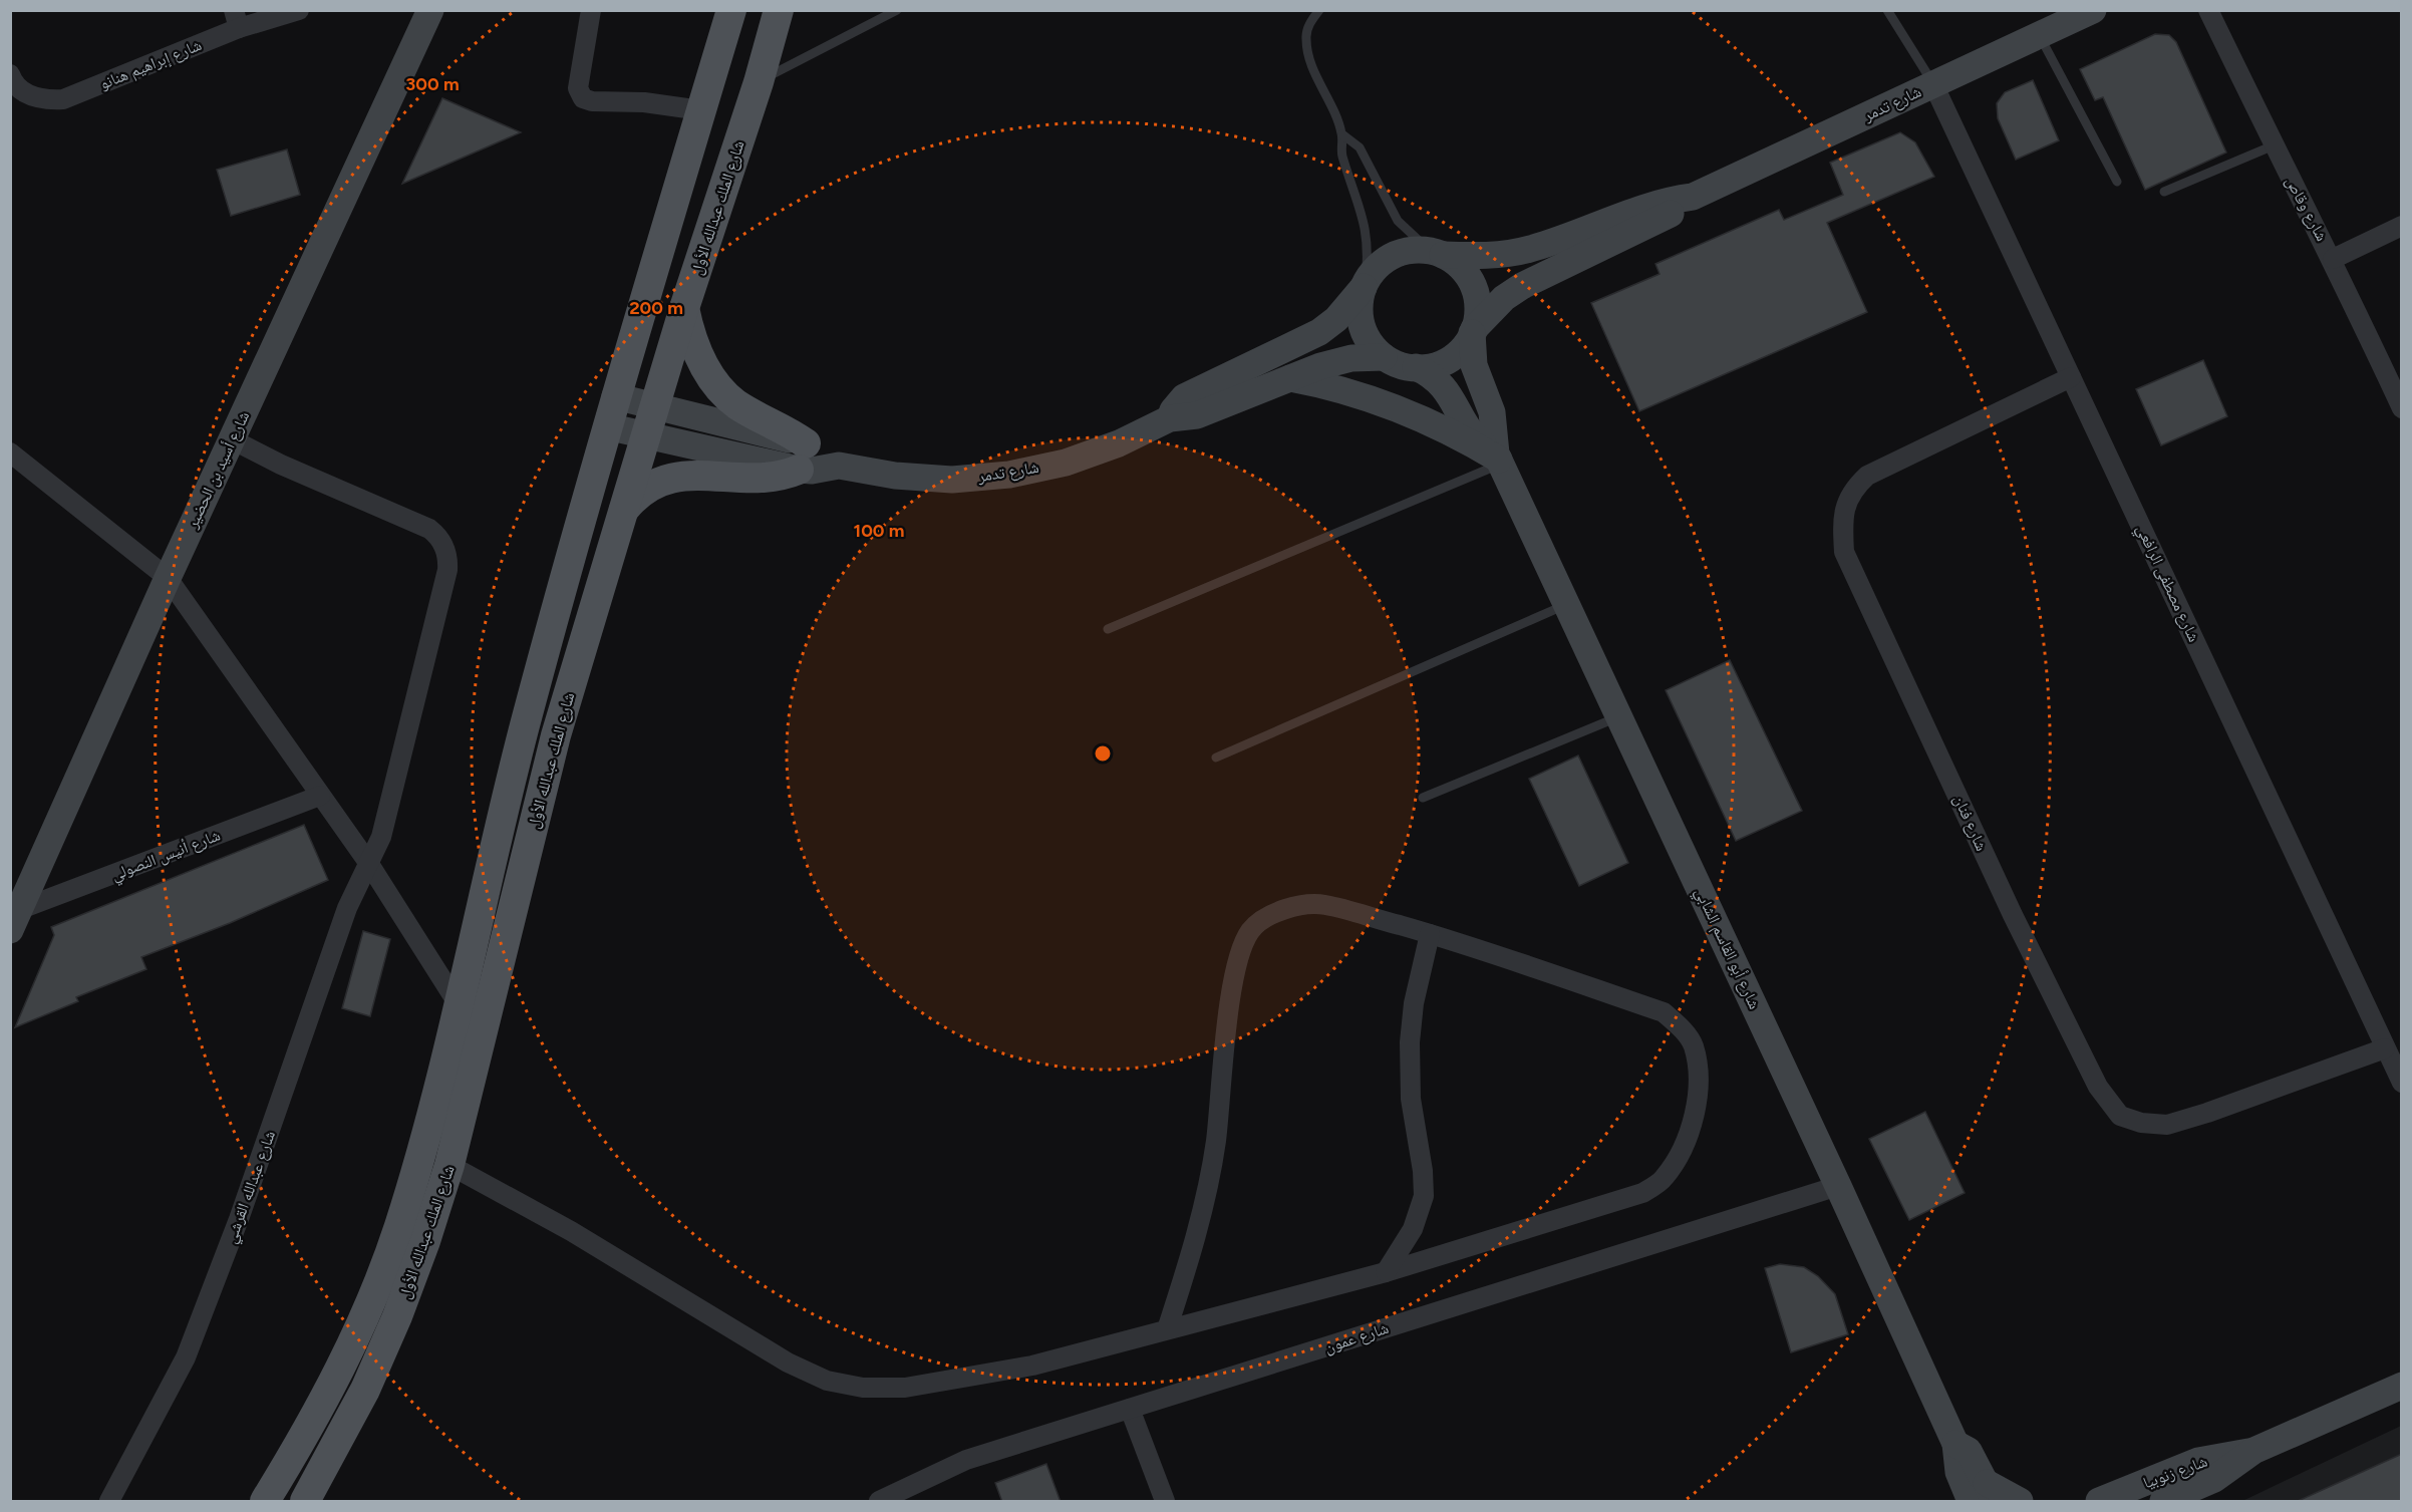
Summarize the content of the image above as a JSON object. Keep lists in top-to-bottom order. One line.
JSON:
{"streets":{"main road":["شارع الملك عبدالله الأول"],"street":["شارع إبراهيم هنانو","شارع تدمر","شارع وقاص","شارع أسيد بن الحضير","شارع مصطفى الرافعي","شارع فنان","شارع أنيس النصولي","شارع أبو القاسم الشابي","شارع عبدالله القرشي","شارع عمون","شارع زنوبيا"]},"crossings":[["شارع تدمر","شارع الملك عبدالله الأول"],["شارع تدمر","شارع مصطفى الرافعي"],["شارع تدمر","شارع أبو القاسم الشابي"],["شارع أسيد بن الحضير","شارع أنيس النصولي"],["شارع أسيد بن الحضير","شارع عبدالله القرشي"],["شارع مصطفى الرافعي","شارع فنان"],["شارع أبو القاسم الشابي","شارع عمون"]],"rings":["300 m","200 m","100 m"]}
